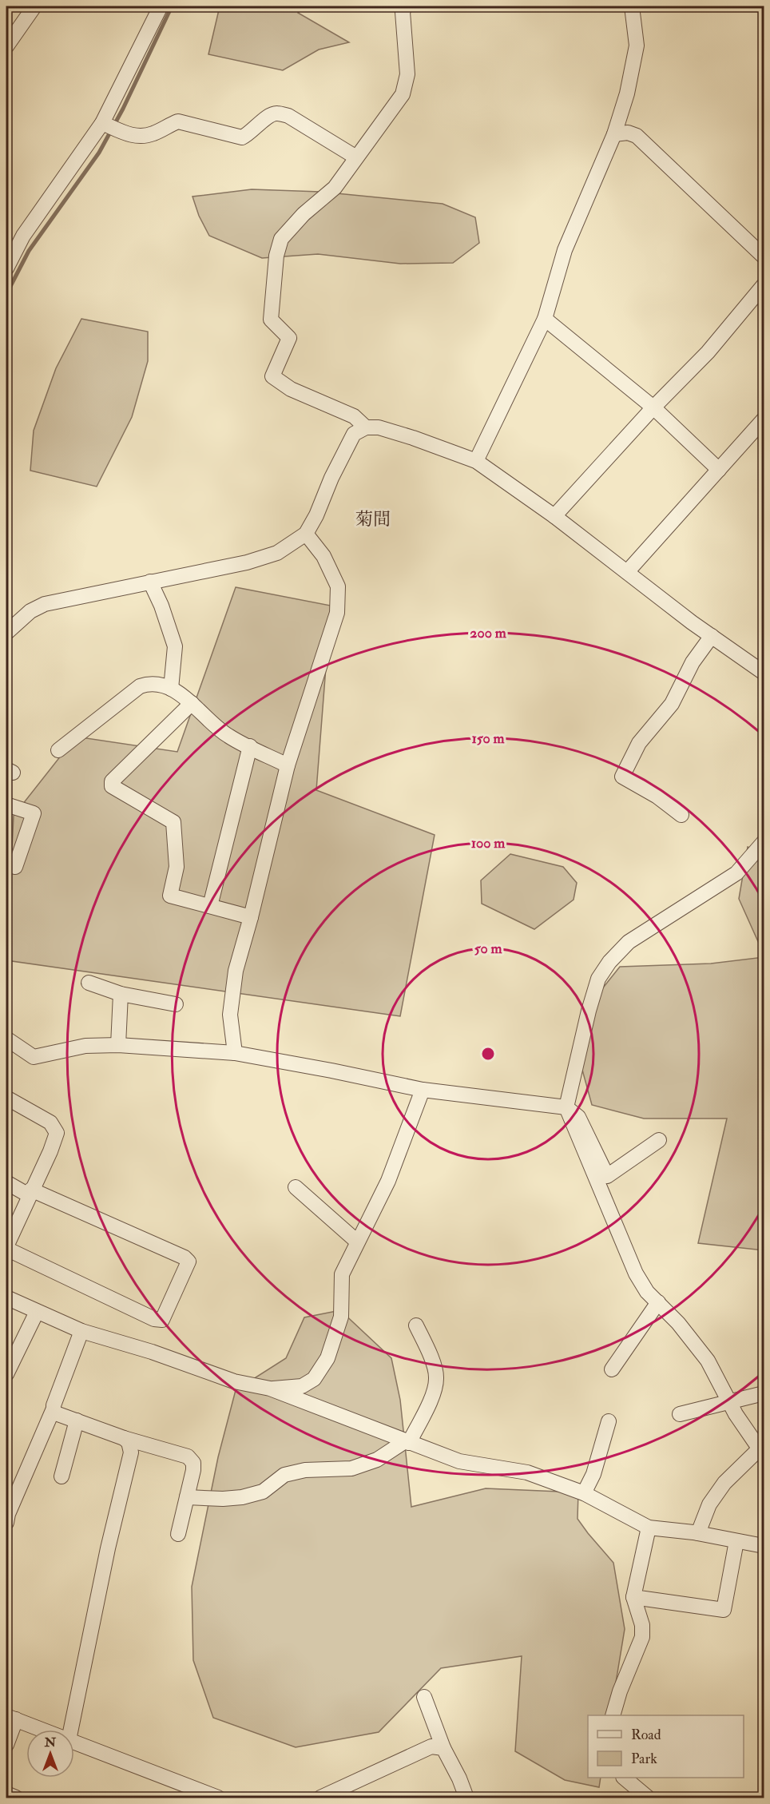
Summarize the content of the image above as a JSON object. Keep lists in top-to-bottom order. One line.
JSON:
{"districts":["菊間"],"legend":["Road","Park"],"north":"top","rings":["200 m","150 m","100 m","50 m"]}
